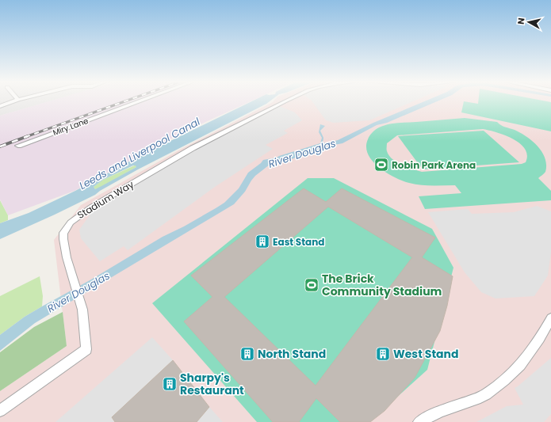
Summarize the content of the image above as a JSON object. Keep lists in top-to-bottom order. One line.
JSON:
{"streets":{"street":["Miry Lane","Stadium Way"]},"water":["Leeds and Liverpool Canal","River Douglas"],"places":{"sports":["Robin Park Arena","The Brick Community Stadium"],"building":["East Stand","North Stand","West Stand","Sharpy's Restaurant"]},"north":"left"}
